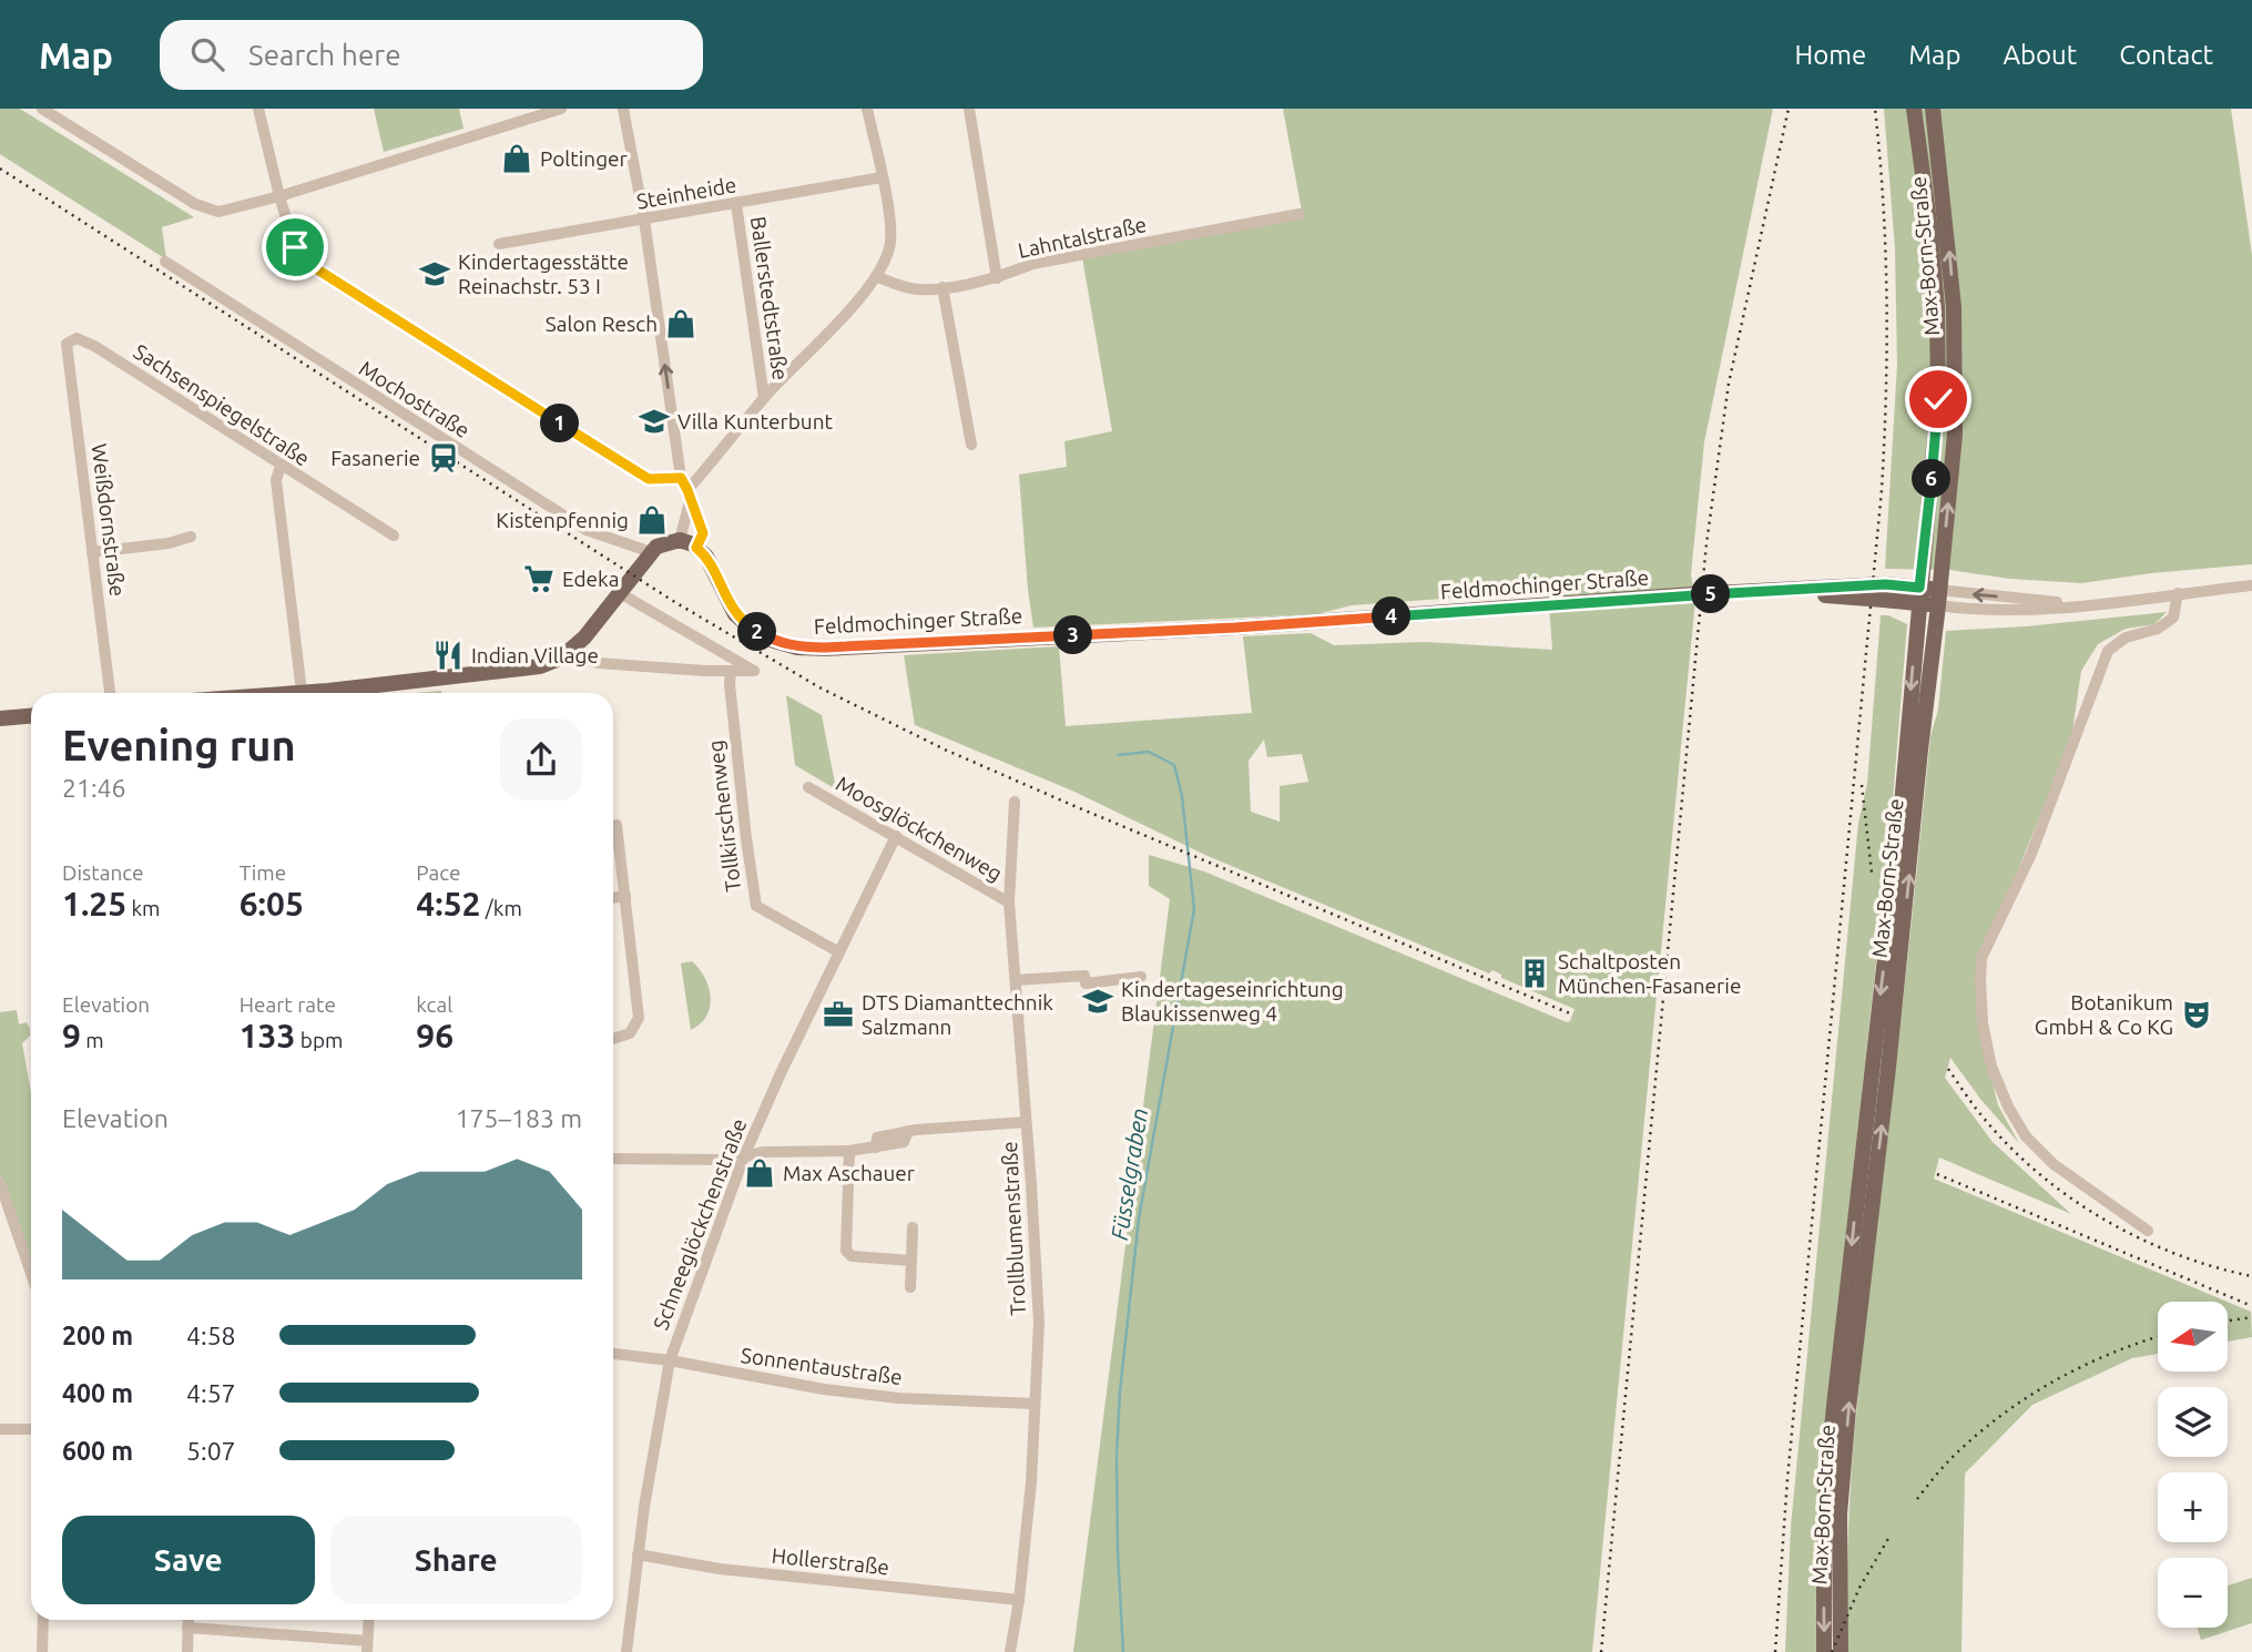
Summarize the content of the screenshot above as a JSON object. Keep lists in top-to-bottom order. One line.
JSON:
{"streets":{"main road":["Max-Born-Straße","Feldmochinger Straße"],"street":["Steinheide","Lahntalstraße","Ballerstedtstraße","Mochostraße","Sachsenspiegelstraße","Weißdornstraße","Tollkirschenweg","Moosglöckchenweg","Schneeglöckchenstraße","Trollblumenstraße","Sonnentaustraße","Hollerstraße"]},"crossings":[["Steinheide","Ballerstedtstraße"],["Max-Born-Straße","Feldmochinger Straße"],["Sachsenspiegelstraße","Weißdornstraße"],["Tollkirschenweg","Schneeglöckchenstraße"],["Moosglöckchenweg","Schneeglöckchenstraße"],["Moosglöckchenweg","Trollblumenstraße"],["Schneeglöckchenstraße","Sonnentaustraße"],["Schneeglöckchenstraße","Hollerstraße"],["Trollblumenstraße","Sonnentaustraße"],["Trollblumenstraße","Hollerstraße"]],"water":["Füsselgraben"],"places":{"shop":["Poltinger","Salon Resch","Kistenpfennig","Max Aschauer"],"school or university":["Kindertagesstätte Reinachstr. 53 I","Villa Kunterbunt","Kindertageseinrichtung Blaukissenweg 4"],"station":["Fasanerie"],"supermarket":["Edeka"],"restaurant":["Indian Village"],"building":["Schaltposten München-Fasanerie"],"office":["DTS Diamanttechnik Salzmann"],"theatre":["Botanikum GmbH & Co KG"]},"north":"left","page":{"header":"Map","search":"Search here","nav":["Home","Map","About","Contact"],"pins":["1","6","5","4","2","3"],"heading":["Evening run","21:46"],"stats":[["Distance","1.25 km"],["Time","6:05"],["Pace","4:52 /km"],["Elevation","9 m"],["Heart rate","133 bpm"],["kcal","96"]],"chart":["Elevation","175–183 m"],"map_buttons":["+","−"],"list":[{"name":"200 m","note":"4:58"},{"name":"400 m","note":"4:57"},{"name":"600 m","note":"5:07"}],"buttons":["Save","Share"]}}
